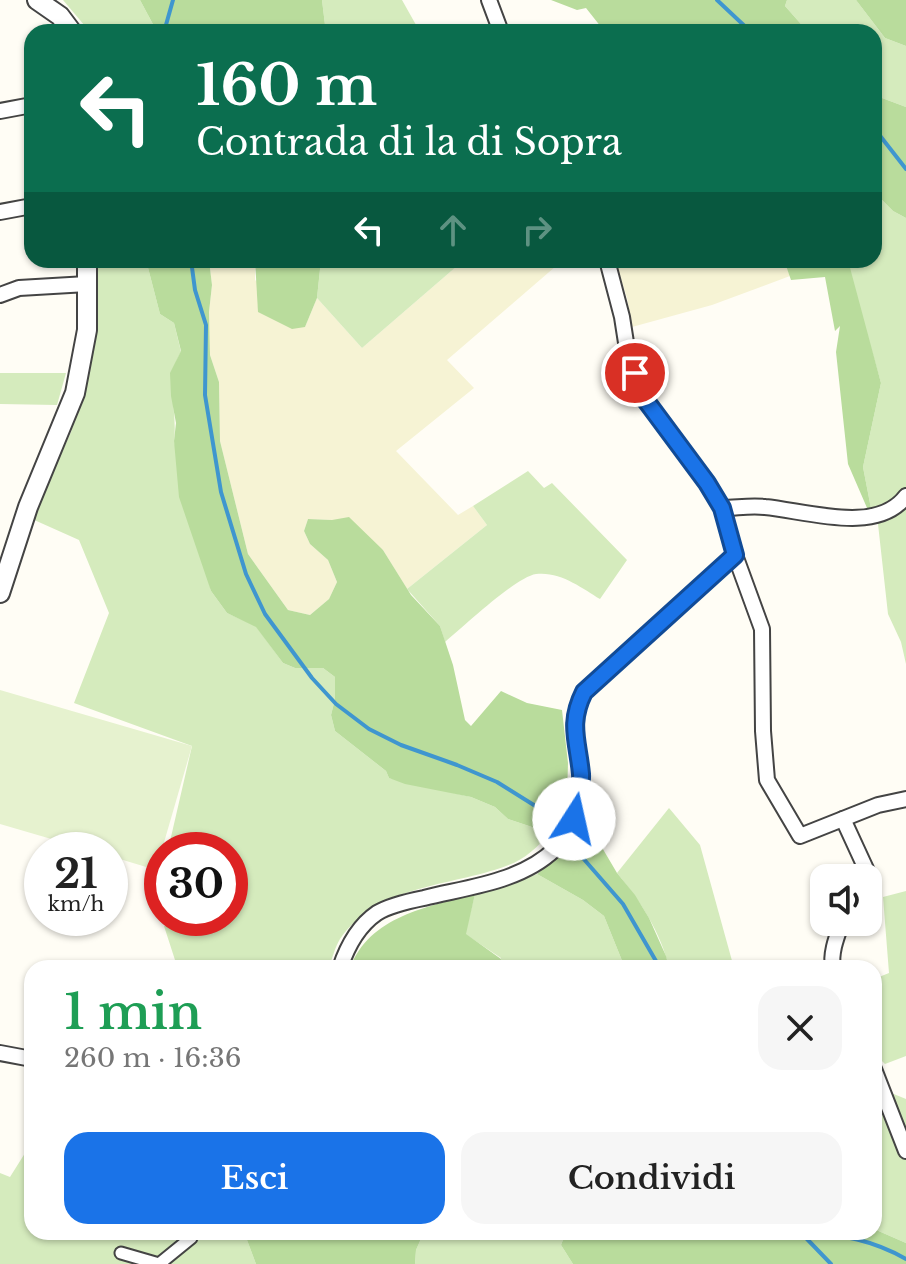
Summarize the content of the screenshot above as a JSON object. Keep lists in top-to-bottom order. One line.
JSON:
{"page":{"turn":["160 m","Contrada di la di Sopra"],"speed":"21 km/h","limit":"30","heading":["1 min","260 m · 16:36"],"buttons":["Esci","Condividi"]}}
